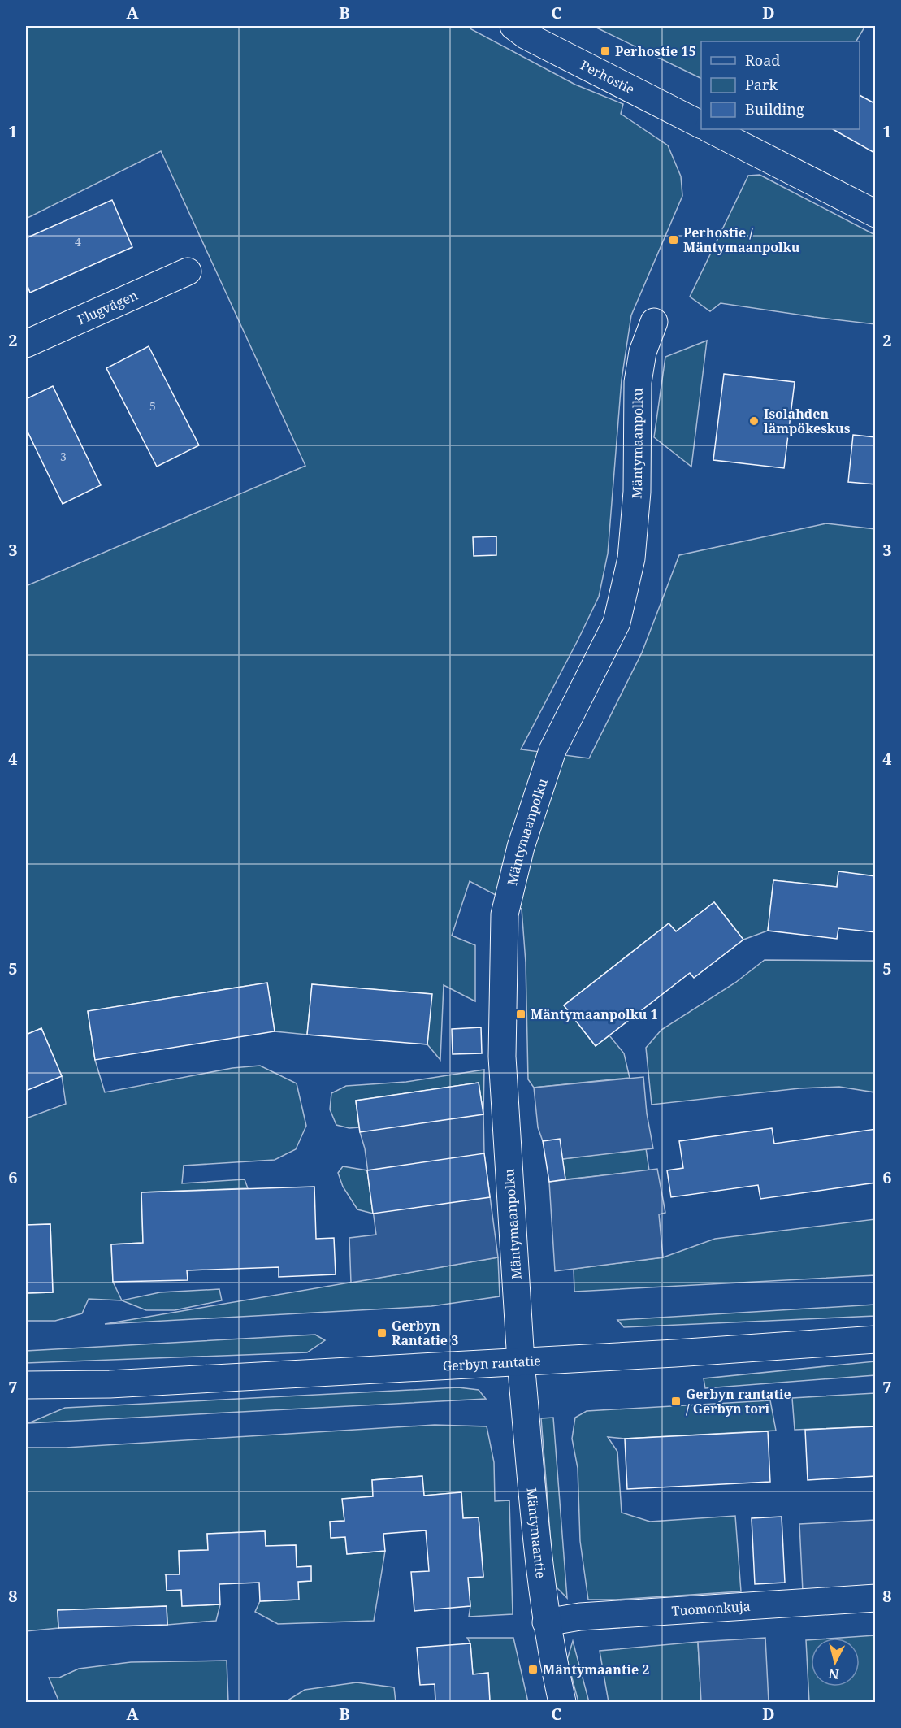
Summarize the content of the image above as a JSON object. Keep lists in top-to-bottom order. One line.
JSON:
{"streets":{"street":["Perhostie","Flugvägen","Mäntymaanpolku","Gerbyn rantatie","Mäntymaantie","Tuomonkuja"]},"crossings":[["Mäntymaanpolku","Gerbyn rantatie"],["Mäntymaanpolku","Mäntymaantie"],["Gerbyn rantatie","Mäntymaantie"],["Mäntymaantie","Tuomonkuja"]],"places":{"transit":["Perhostie 15","Perhostie / Mäntymaanpolku","Mäntymaanpolku 1","Gerbyn Rantatie 3","Gerbyn rantatie / Gerbyn tori","Mäntymaantie 2"],"other":["Isolahden lämpökeskus"]},"house_numbers":["4","5","3"],"legend":["Road","Park","Building"],"north":"bottom","grid":{"columns":["A","B","C","D"],"rows":["1","2","3","4","5","6","7","8"]}}
